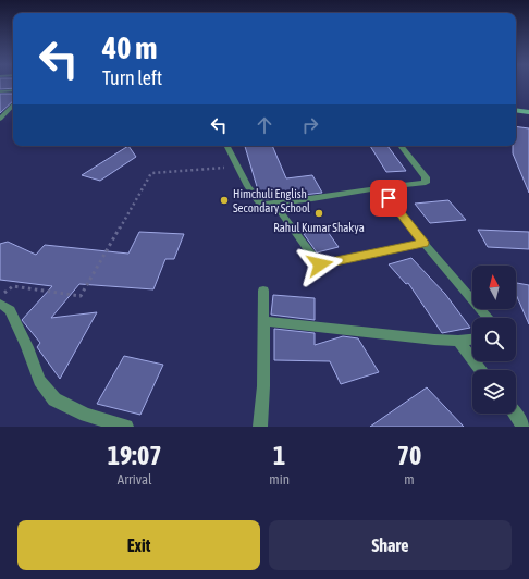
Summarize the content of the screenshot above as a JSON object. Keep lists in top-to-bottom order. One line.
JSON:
{"places":["Himchuli English Secondary School","Rahul Kumar Shakya"],"north":"top","page":{"turn":["40 m","Turn left"],"eta":["19:07","Arrival","1","min","70","m"],"buttons":["Exit","Share"]}}
